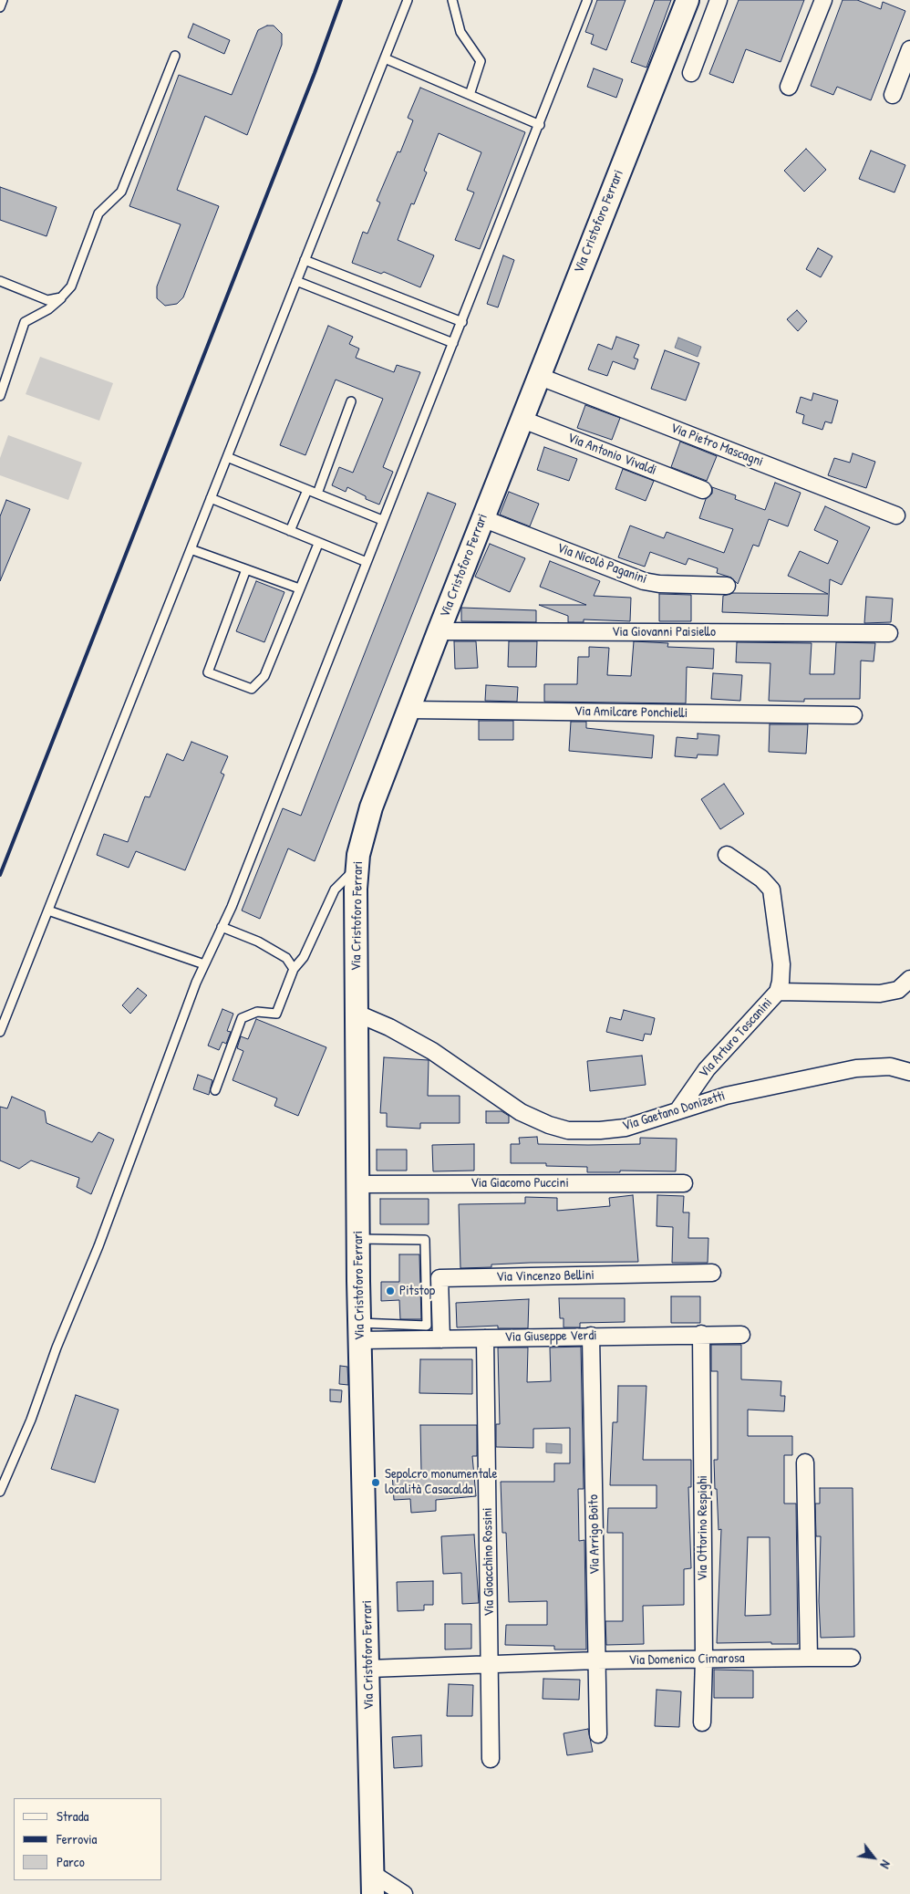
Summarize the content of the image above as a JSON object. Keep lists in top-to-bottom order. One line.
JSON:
{"streets":{"main road":["Via Cristoforo Ferrari"],"street":["Via Pietro Mascagni","Via Antonio Vivaldi","Via Nicolò Paganini","Via Giovanni Paisiello","Via Amilcare Ponchielli","Via Arturo Toscanini","Via Gaetano Donizetti","Via Giacomo Puccini","Via Vincenzo Bellini","Via Giuseppe Verdi","Via Ottorino Respighi","Via Arrigo Boito","Via Gioacchino Rossini","Via Domenico Cimarosa"]},"crossings":[["Via Cristoforo Ferrari","Via Pietro Mascagni"],["Via Cristoforo Ferrari","Via Antonio Vivaldi"],["Via Cristoforo Ferrari","Via Nicolò Paganini"],["Via Cristoforo Ferrari","Via Giovanni Paisiello"],["Via Cristoforo Ferrari","Via Amilcare Ponchielli"],["Via Cristoforo Ferrari","Via Gaetano Donizetti"],["Via Cristoforo Ferrari","Via Giacomo Puccini"],["Via Cristoforo Ferrari","Via Giuseppe Verdi"],["Via Cristoforo Ferrari","Via Domenico Cimarosa"],["Via Arturo Toscanini","Via Gaetano Donizetti"],["Via Vincenzo Bellini","Via Giuseppe Verdi"],["Via Giuseppe Verdi","Via Ottorino Respighi"],["Via Giuseppe Verdi","Via Arrigo Boito"],["Via Giuseppe Verdi","Via Gioacchino Rossini"],["Via Ottorino Respighi","Via Domenico Cimarosa"],["Via Arrigo Boito","Via Domenico Cimarosa"],["Via Gioacchino Rossini","Via Domenico Cimarosa"]],"places":["Pitstop","Sepolcro monumentale località Casacalda"],"legend":["Strada","Ferrovia","Parco"],"north":"bottom right"}
